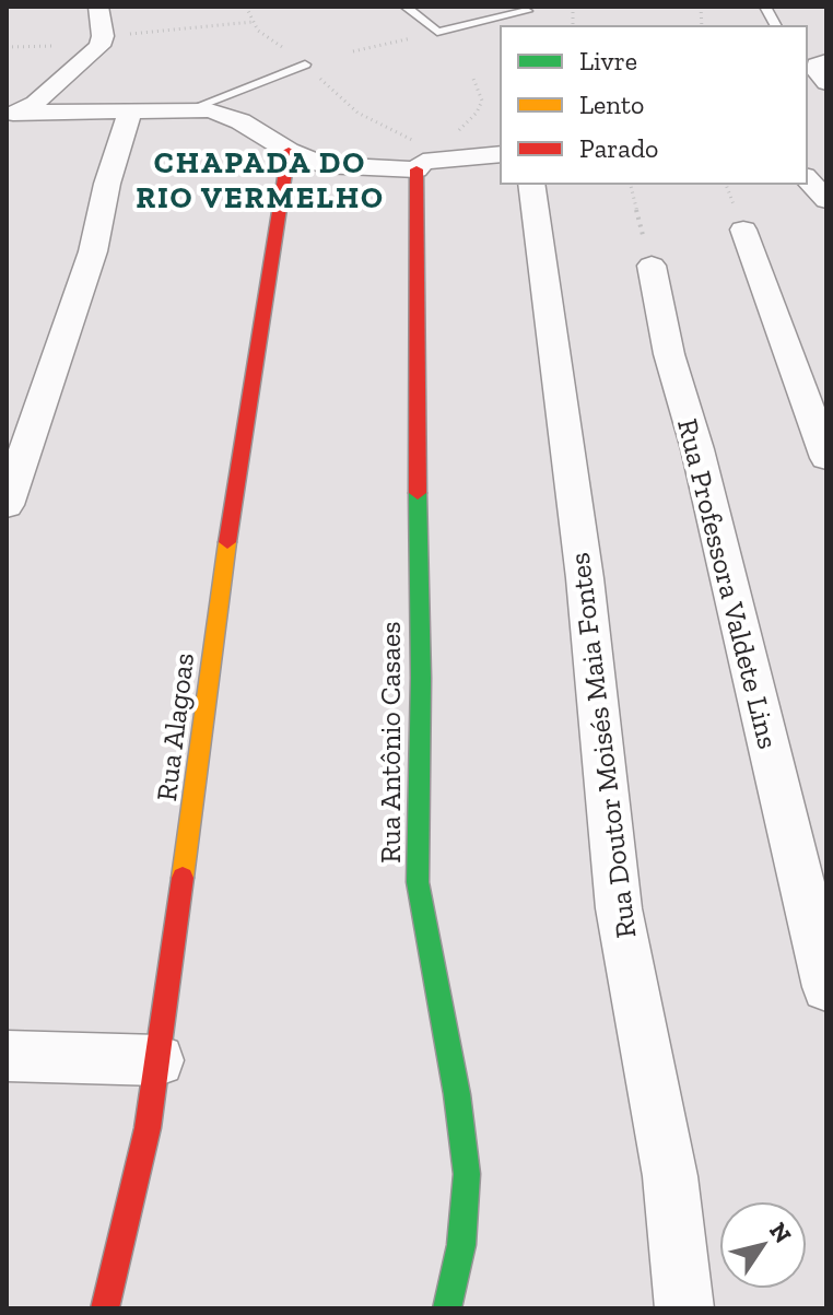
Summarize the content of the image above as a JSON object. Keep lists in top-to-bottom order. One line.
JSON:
{"streets":{"street":["Rua Professora Valdete Lins","Rua Alagoas","Rua Antônio Casaes","Rua Doutor Moisés Maia Fontes"]},"districts":["CHAPADA DO RIO VERMELHO"],"legend":["Livre","Lento","Parado"],"north":"top right"}
